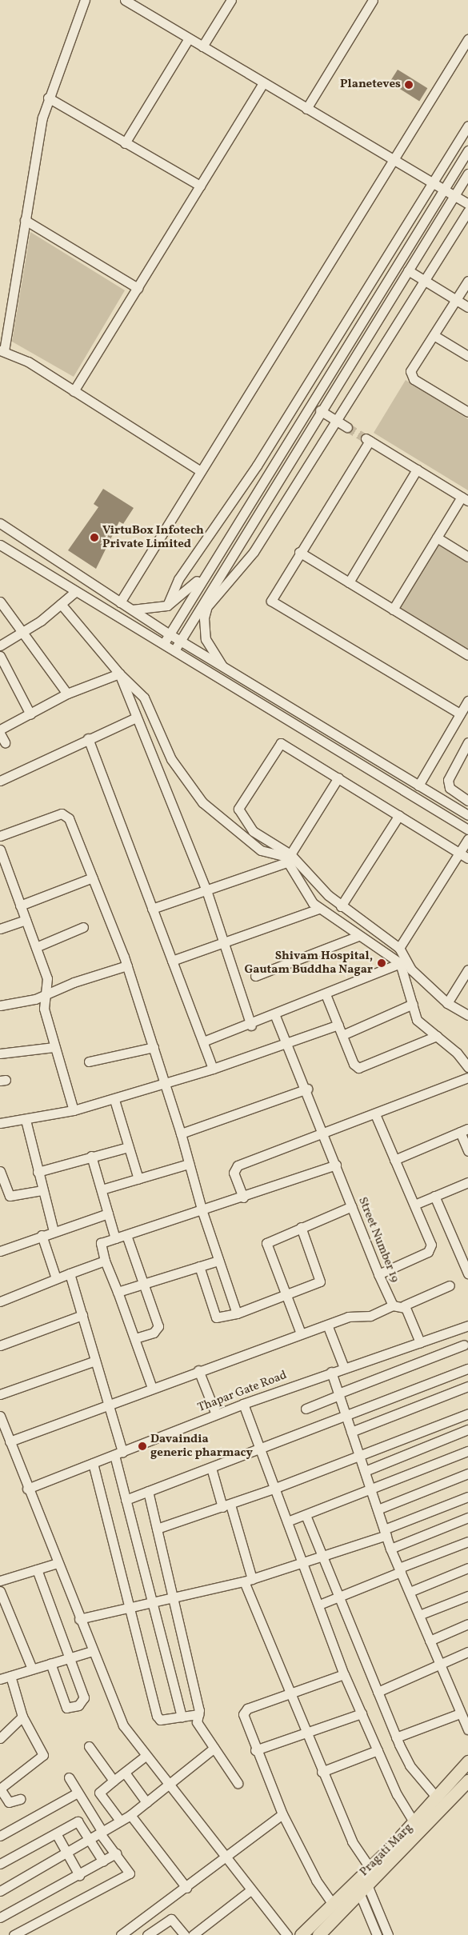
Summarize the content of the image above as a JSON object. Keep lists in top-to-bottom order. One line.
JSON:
{"streets":{"main road":["Pragati Marg"],"street":["Street Number 19","Thapar Gate Road"]},"places":["Planeteves","VirtuBox Infotech Private Limited","Shivam Hospital, Gautam Buddha Nagar","Davaindia generic pharmacy"]}
